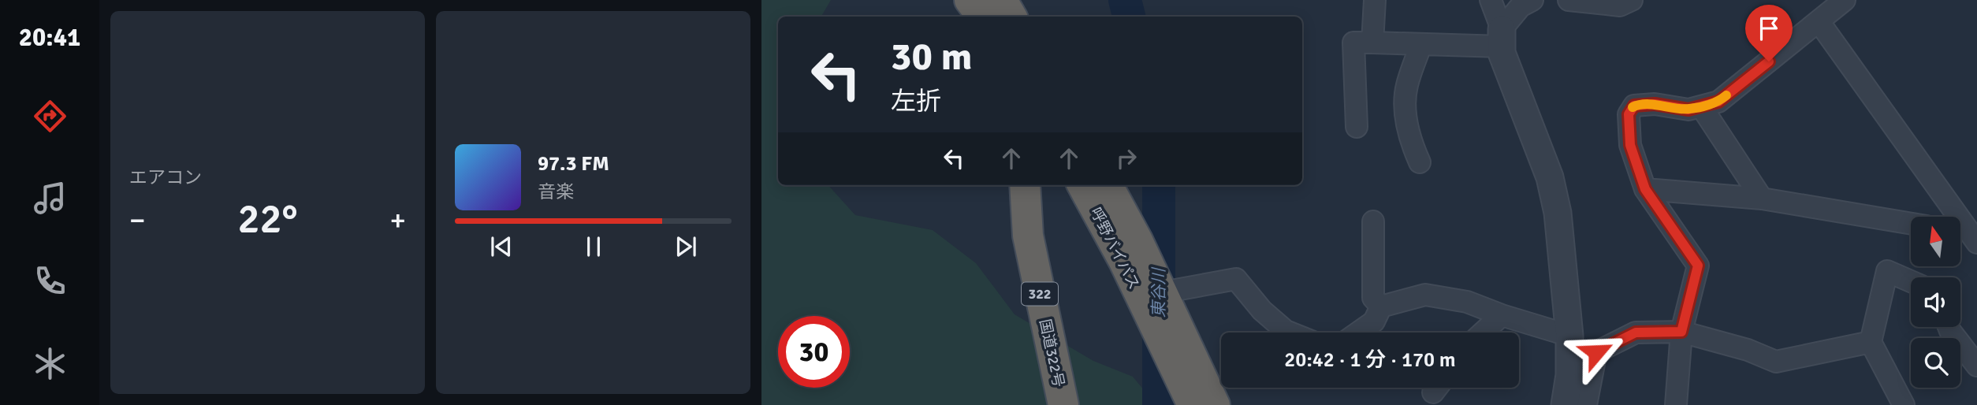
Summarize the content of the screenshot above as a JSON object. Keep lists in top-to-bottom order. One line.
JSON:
{"streets":{"highway":["呼野バイパス","322","国道322号"]},"water":["東谷川"],"north":"top","page":{"tabs":"20:41","tile":"エアコン","turn":["30 m","左折"],"song":["97.3 FM","音楽"],"heat":["−","22°","+"],"limit":"30","trip":"20:42 · 1 分 · 170 m"}}
